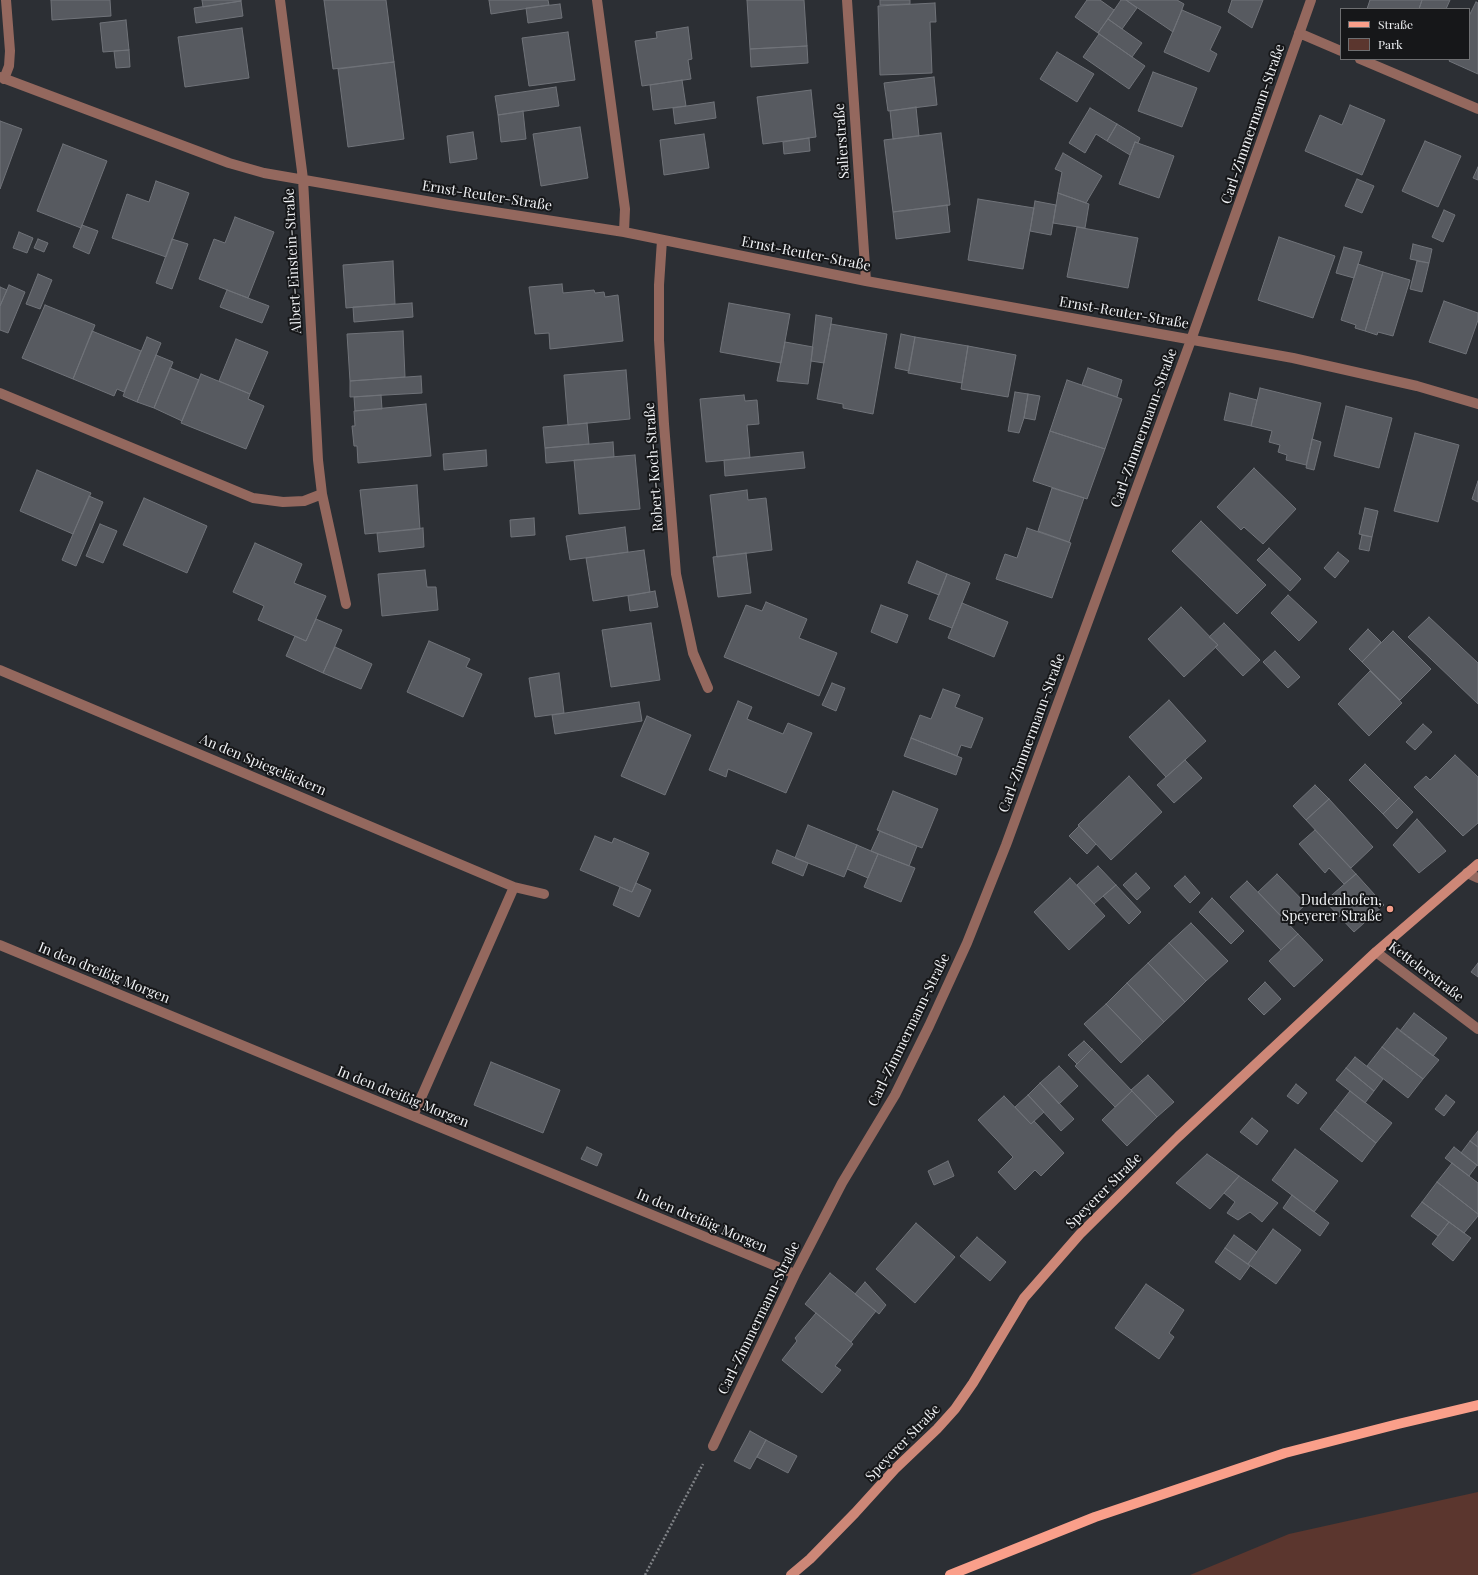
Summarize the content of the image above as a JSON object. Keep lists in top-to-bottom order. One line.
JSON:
{"streets":{"main road":["Speyerer Straße"],"street":["Carl-Zimmermann-Straße","Salierstraße","Ernst-Reuter-Straße","Albert-Einstein-Straße","Robert-Koch-Straße","An den Spiegeläckern","Kettelerstraße","In den dreißig Morgen"]},"crossings":[["Carl-Zimmermann-Straße","Ernst-Reuter-Straße"],["Carl-Zimmermann-Straße","In den dreißig Morgen"],["Salierstraße","Ernst-Reuter-Straße"],["Ernst-Reuter-Straße","Albert-Einstein-Straße"],["Ernst-Reuter-Straße","Robert-Koch-Straße"],["Kettelerstraße","Speyerer Straße"]],"places":["Dudenhofen, Speyerer Straße"],"legend":["Straße","Park"]}
